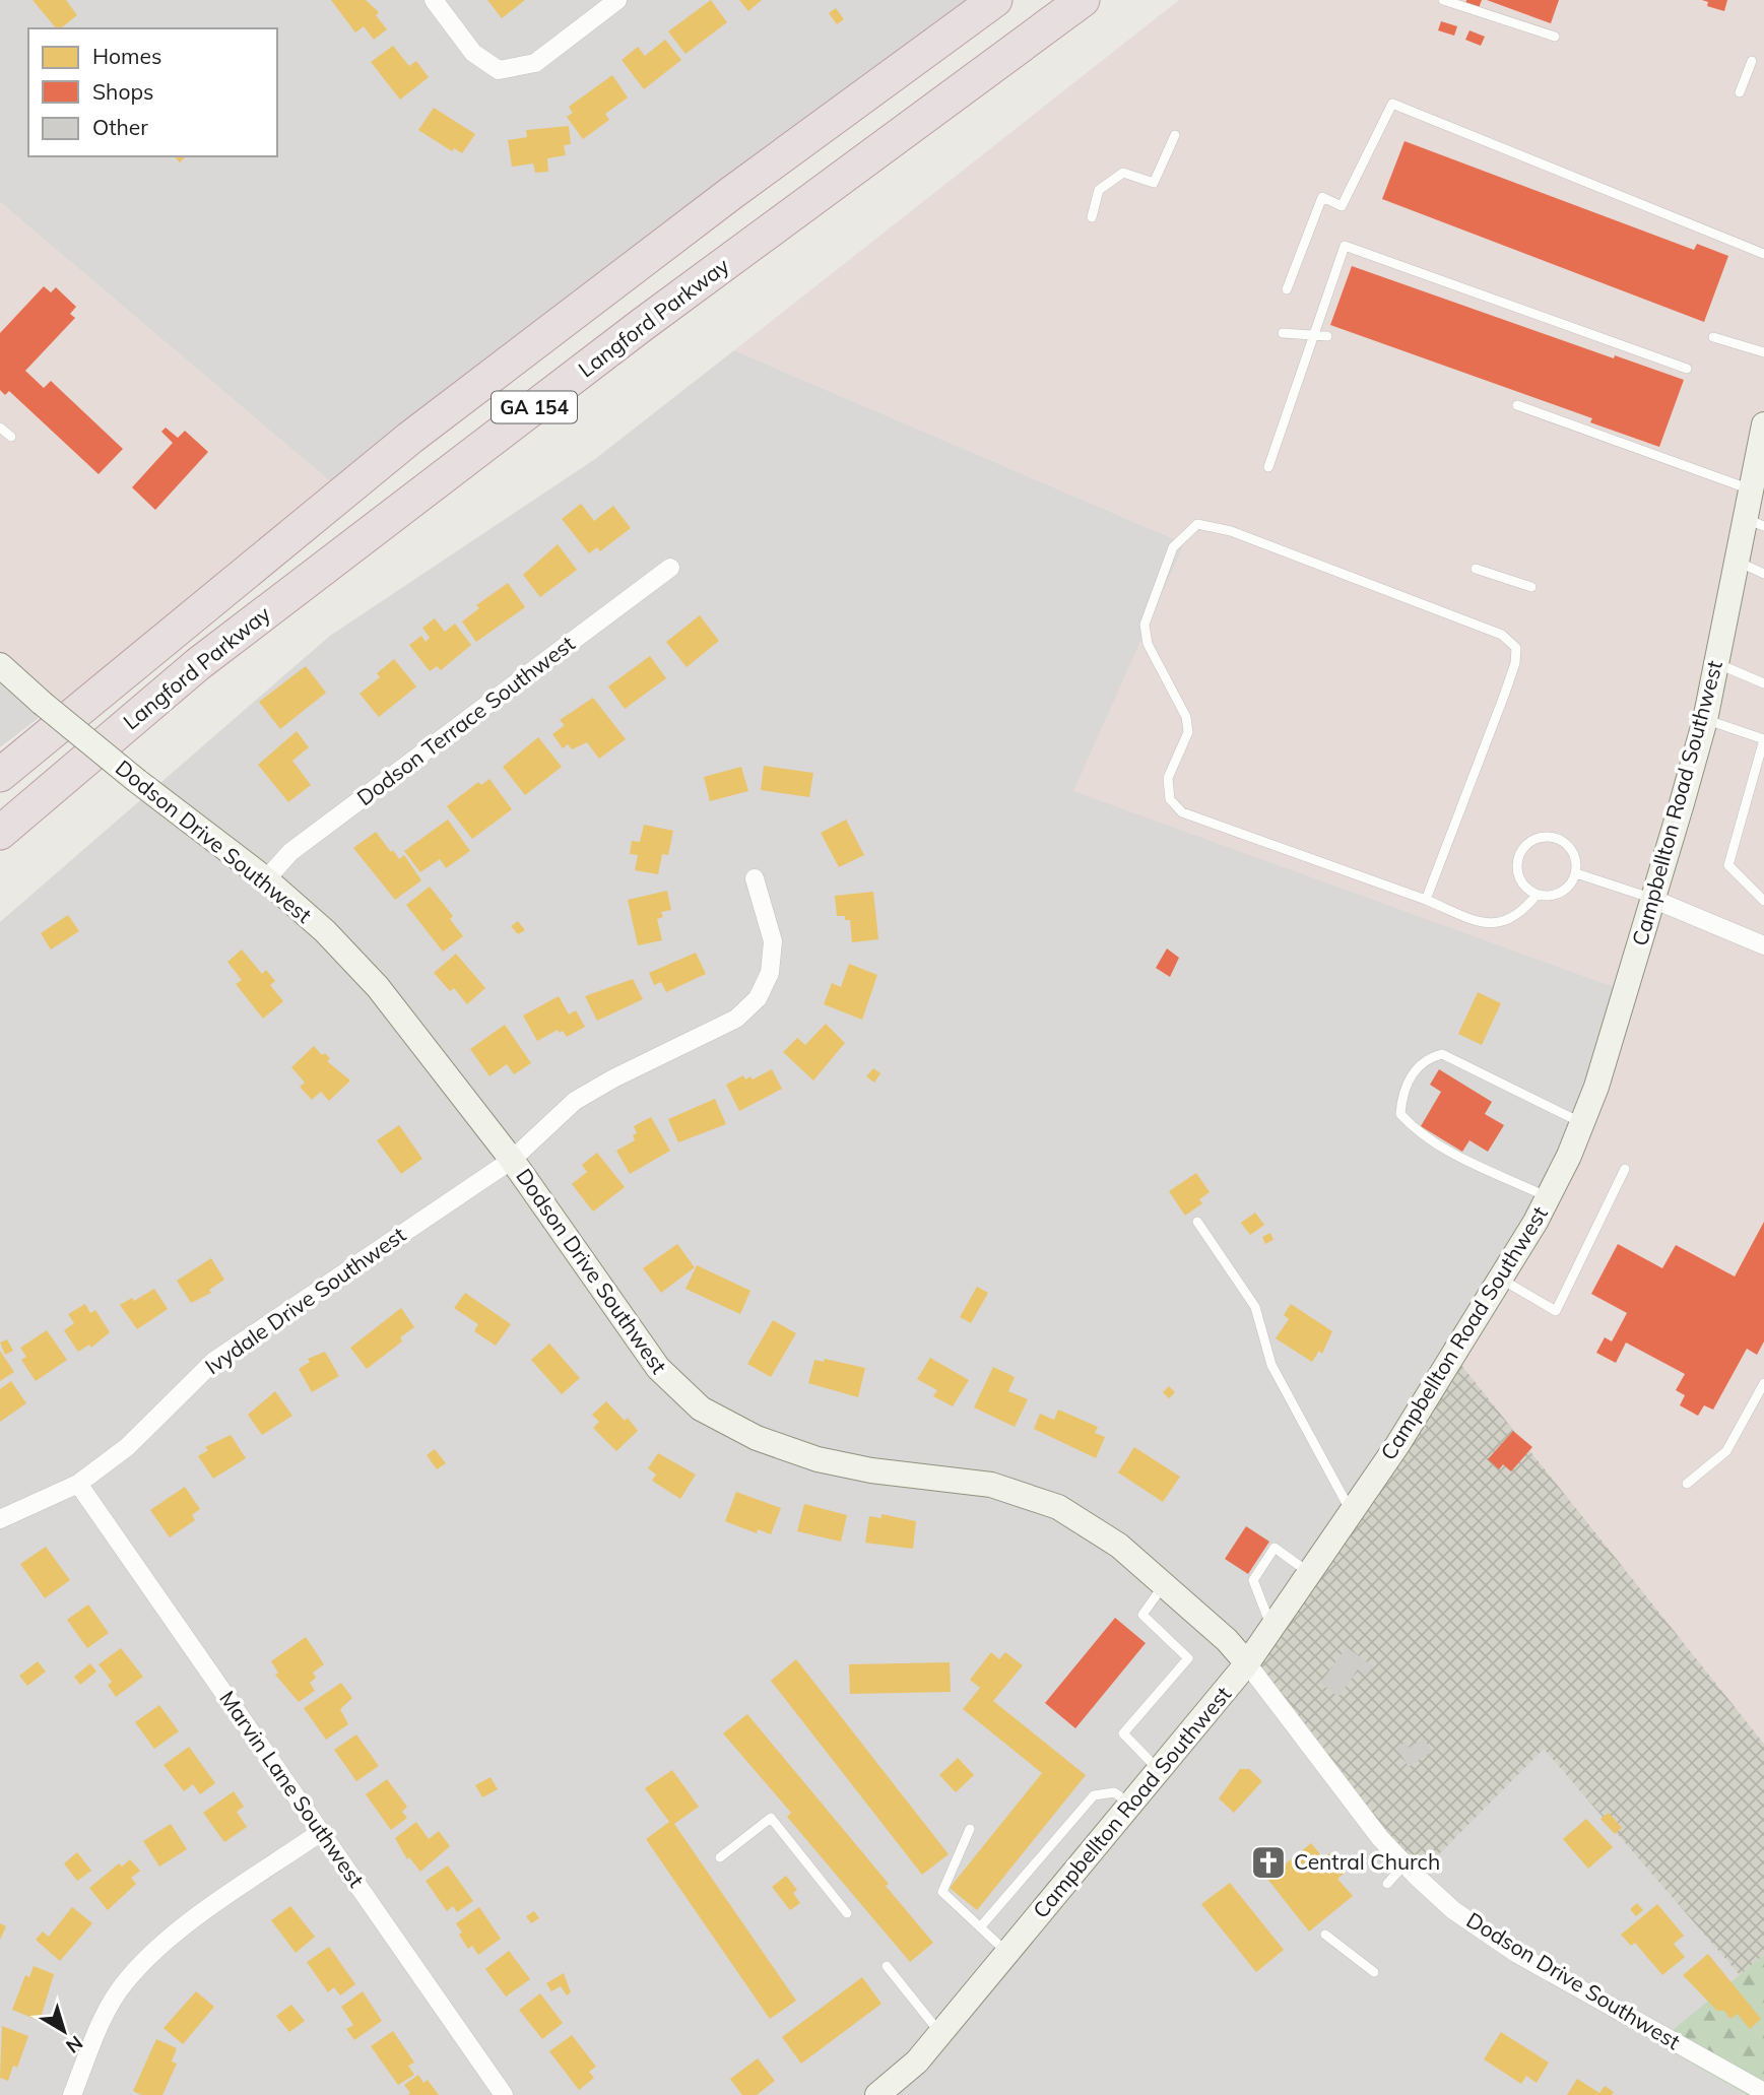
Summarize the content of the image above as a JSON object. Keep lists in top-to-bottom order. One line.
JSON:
{"streets":{"highway":["Langford Parkway","GA 154"],"main road":["Campbellton Road Southwest","Dodson Drive Southwest"],"street":["Dodson Terrace Southwest","Ivydale Drive Southwest","Marvin Lane Southwest"]},"crossings":[["Dodson Terrace Southwest","Dodson Drive Southwest"],["Campbellton Road Southwest","Dodson Drive Southwest"],["Dodson Drive Southwest","Ivydale Drive Southwest"],["Ivydale Drive Southwest","Marvin Lane Southwest"]],"places":{"church":["Central Church"]},"legend":["Homes","Shops","Other"],"north":"bottom right"}
